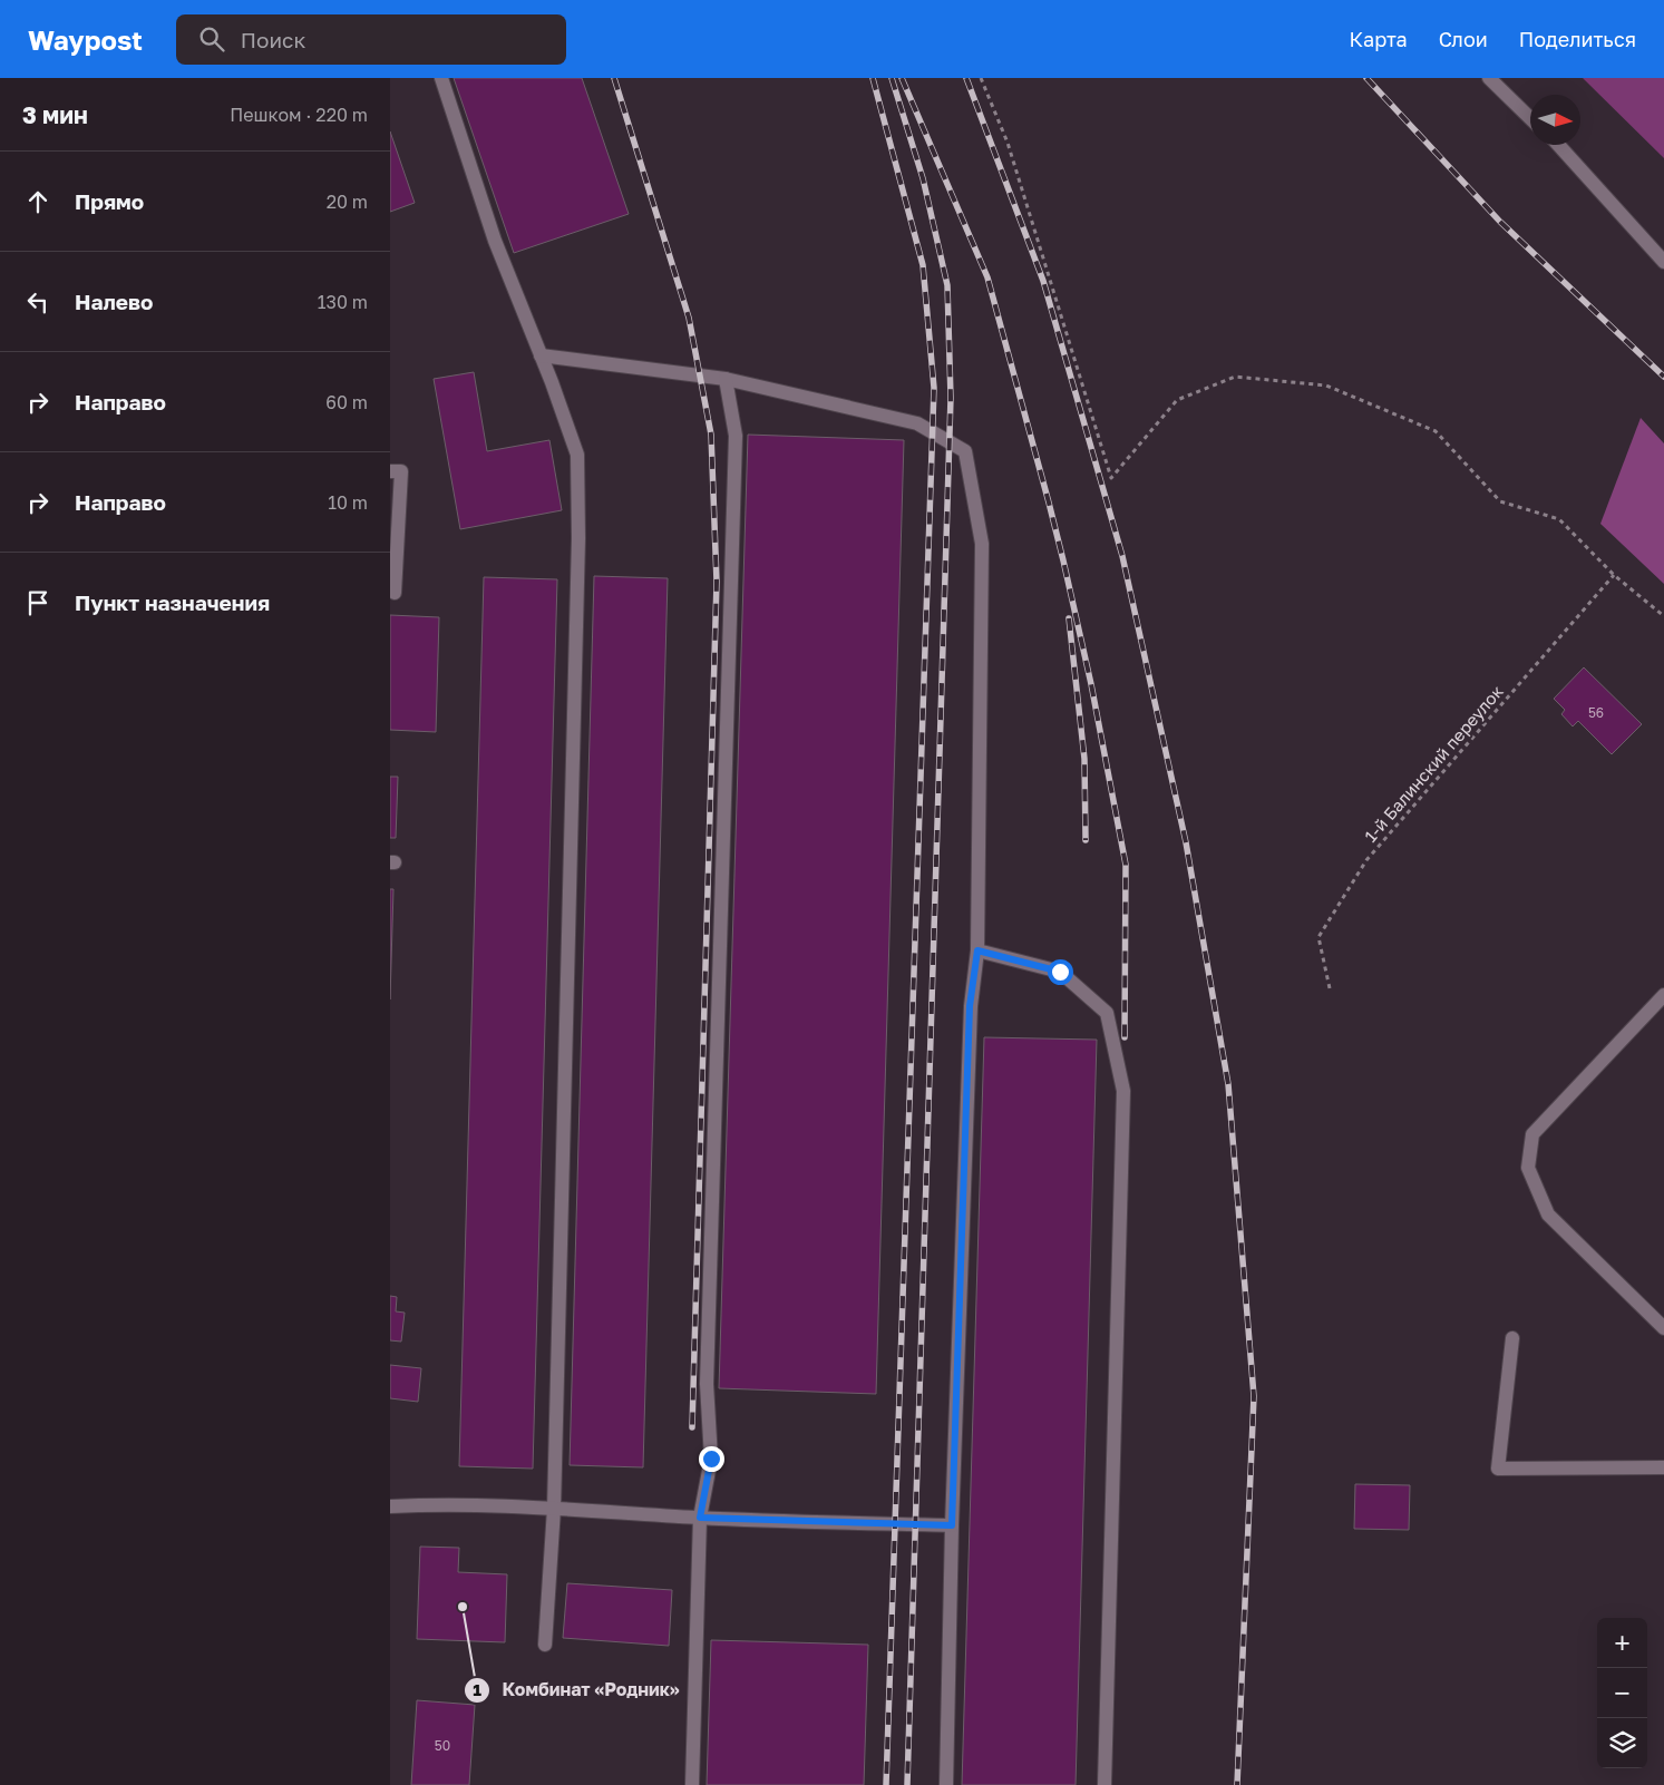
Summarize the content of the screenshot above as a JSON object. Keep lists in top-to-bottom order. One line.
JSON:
{"streets":{"path":["1-й Балинский переулок"]},"places":["Комбинат «Родник»"],"house_numbers":["56","50"],"north":"right","page":{"header":"Waypost","search":"Поиск","nav":["Карта","Слои","Поделиться"],"heading":["3 мин","Пешком · 220 m"],"list":[["Прямо","20 m"],["Налево","130 m"],["Направо","60 m"],["Направо","10 m"],"Пункт назначения"],"map_buttons":["+","−"]}}
